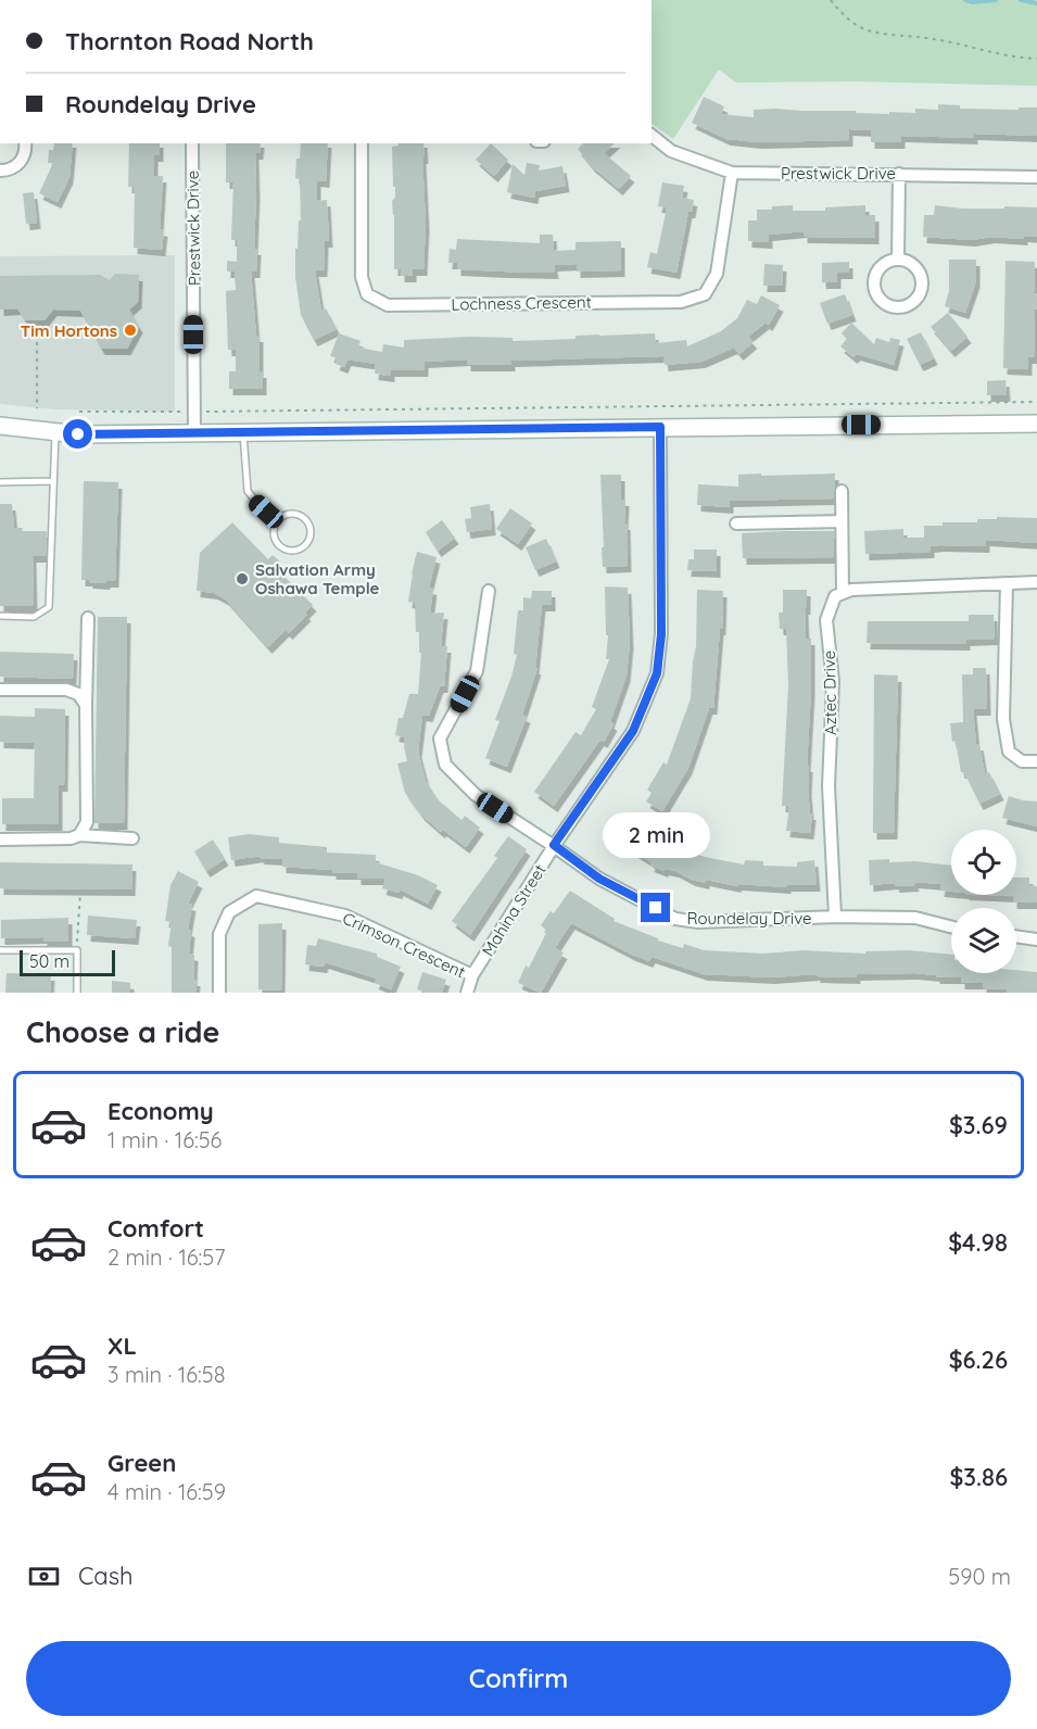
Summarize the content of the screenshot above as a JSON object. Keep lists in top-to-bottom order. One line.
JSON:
{"streets":{"street":["Prestwick Drive","Lochness Crescent","Aztec Drive","Mahina Street","Roundelay Drive","Crimson Crescent"]},"crossings":[["Prestwick Drive","Lochness Crescent"],["Aztec Drive","Roundelay Drive"],["Mahina Street","Roundelay Drive"],["Mahina Street","Crimson Crescent"]],"places":["Tim Hortons","Salvation Army Oshawa Temple"],"scale_bar":"50 m","page":{"banner":["Thornton Road North","Roundelay Drive"],"bubble":"2 min","scale":"50 m","heading":"Choose a ride","list":[{"name":"Economy","note":"1 min · 16:56","value":"$3.69"},{"name":"Comfort","note":"2 min · 16:57","value":"$4.98"},{"name":"XL","note":"3 min · 16:58","value":"$6.26"},{"name":"Green","note":"4 min · 16:59","value":"$3.86"}],"pay":["Cash","590 m"],"buttons":"Confirm"}}
